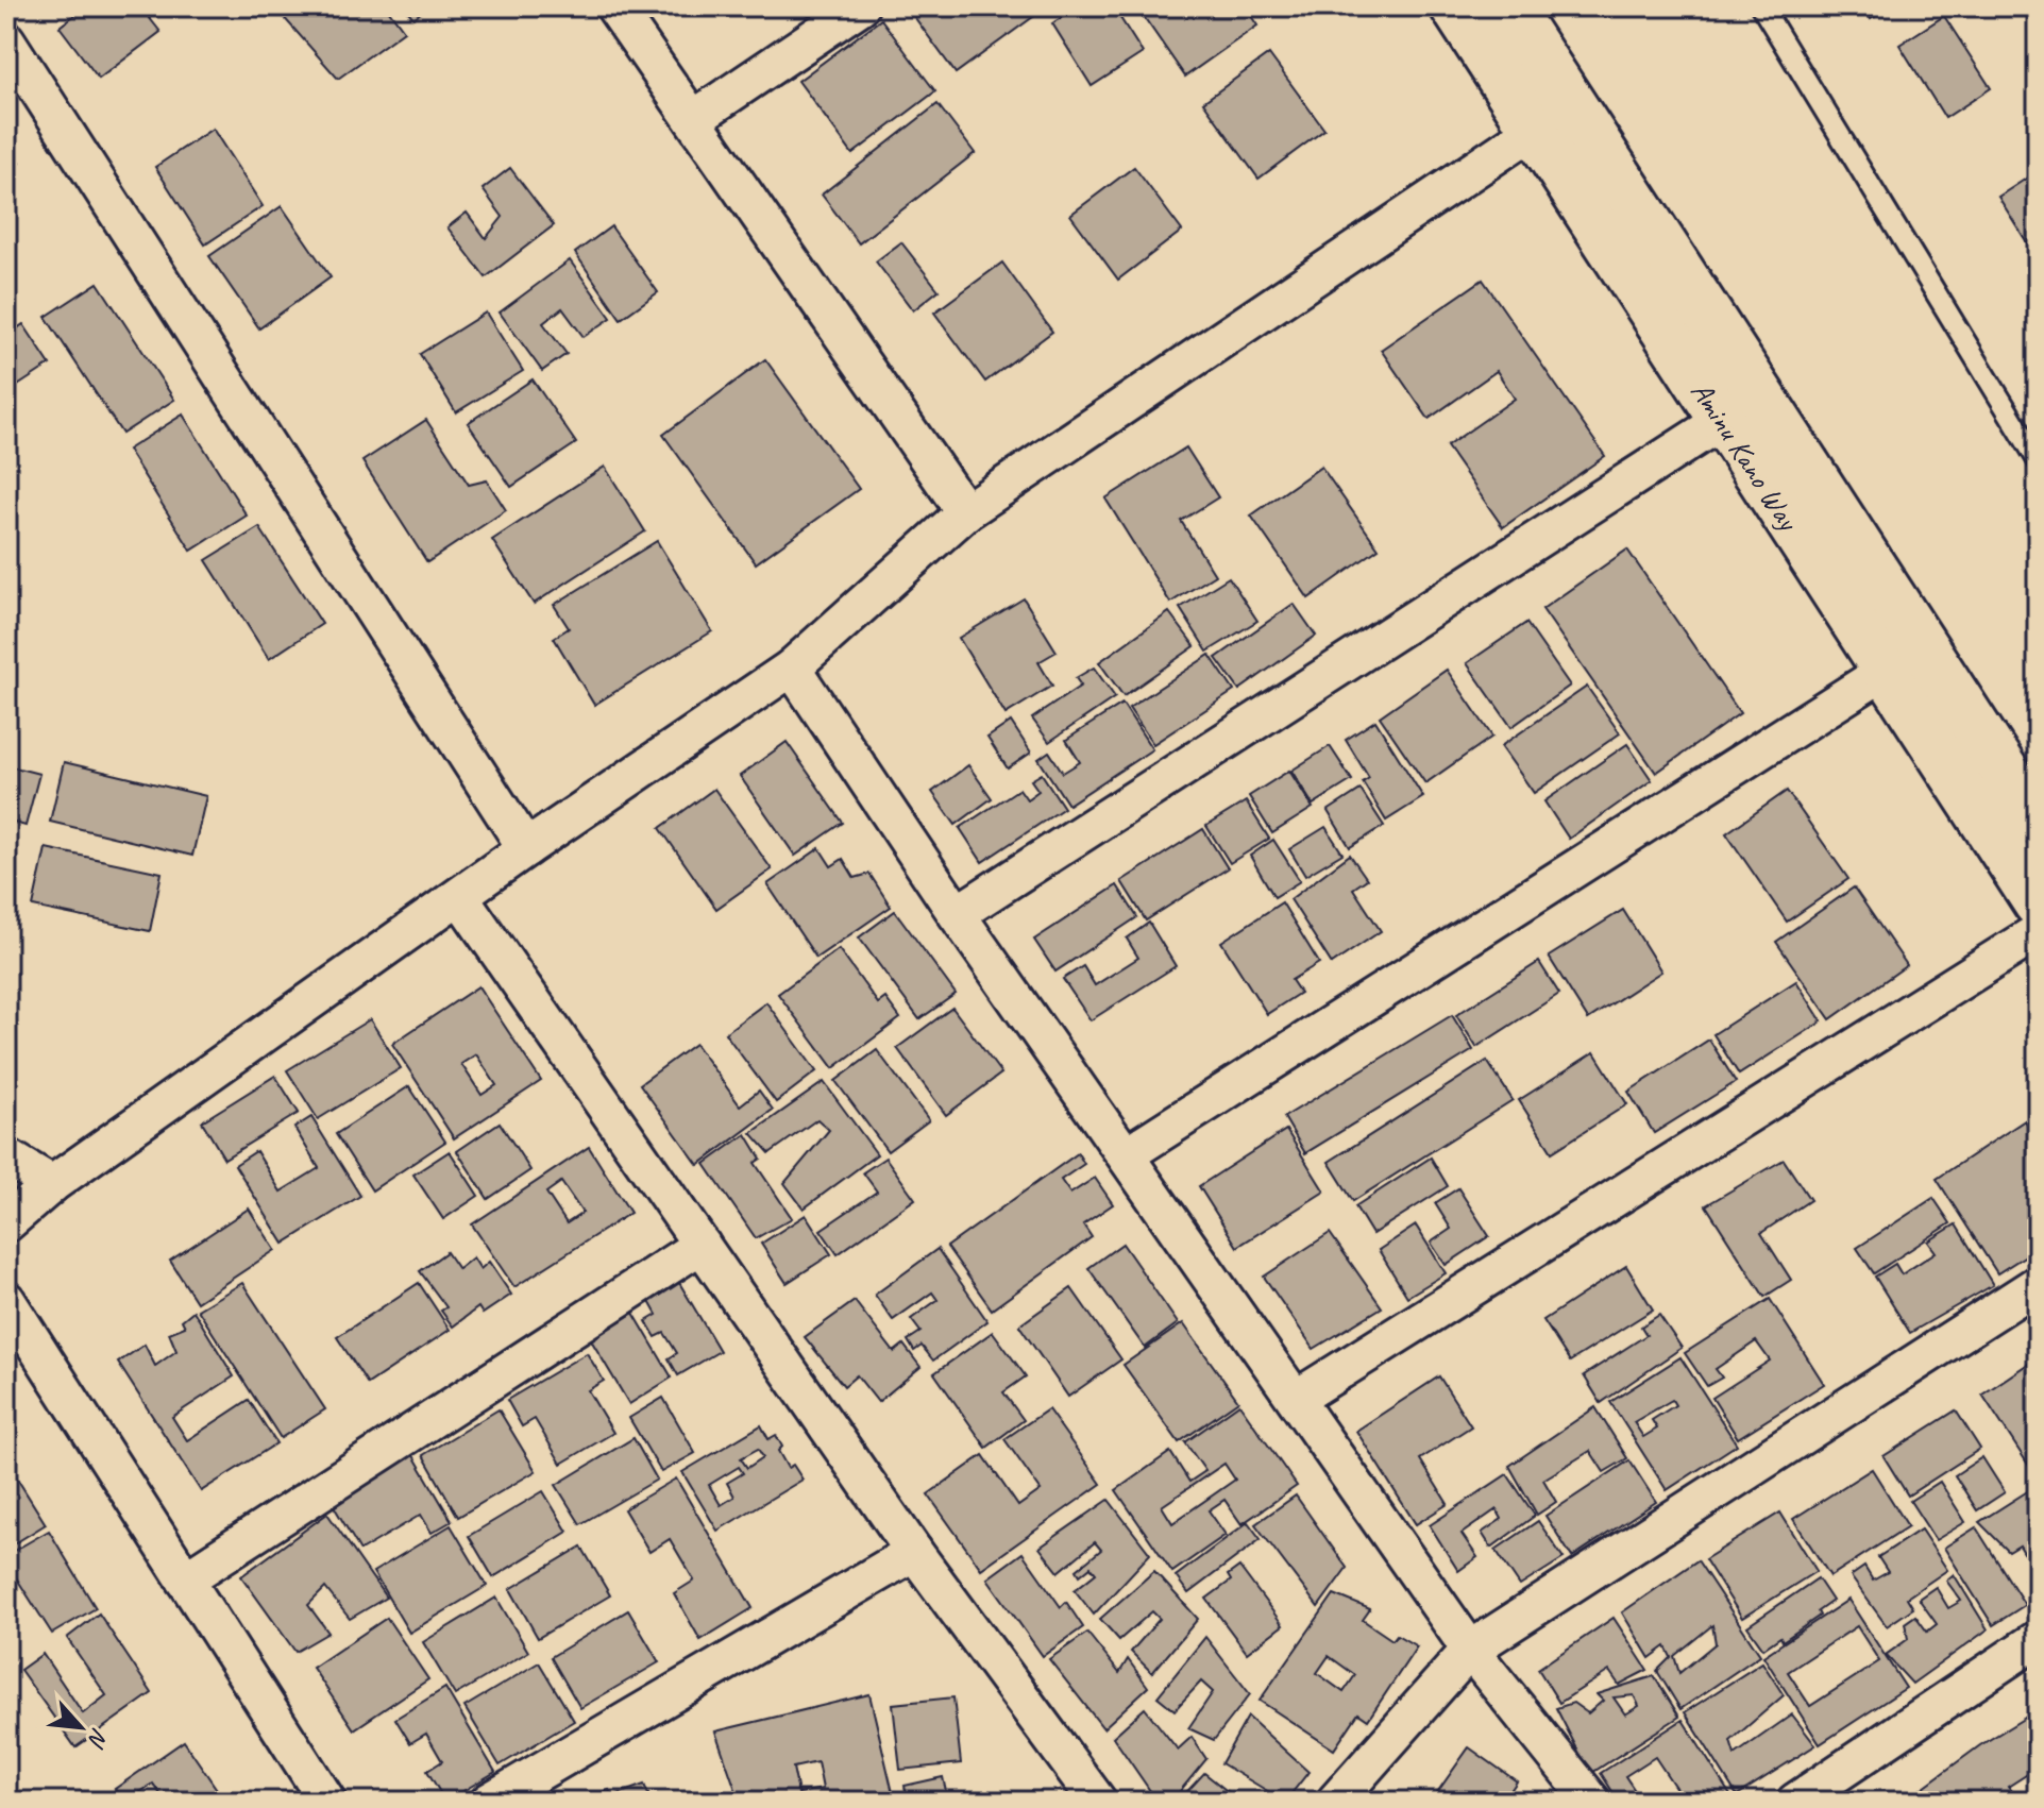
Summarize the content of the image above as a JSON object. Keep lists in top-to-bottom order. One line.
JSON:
{"streets":{"main road":["Aminu Kano Way"]},"north":"bottom right"}
